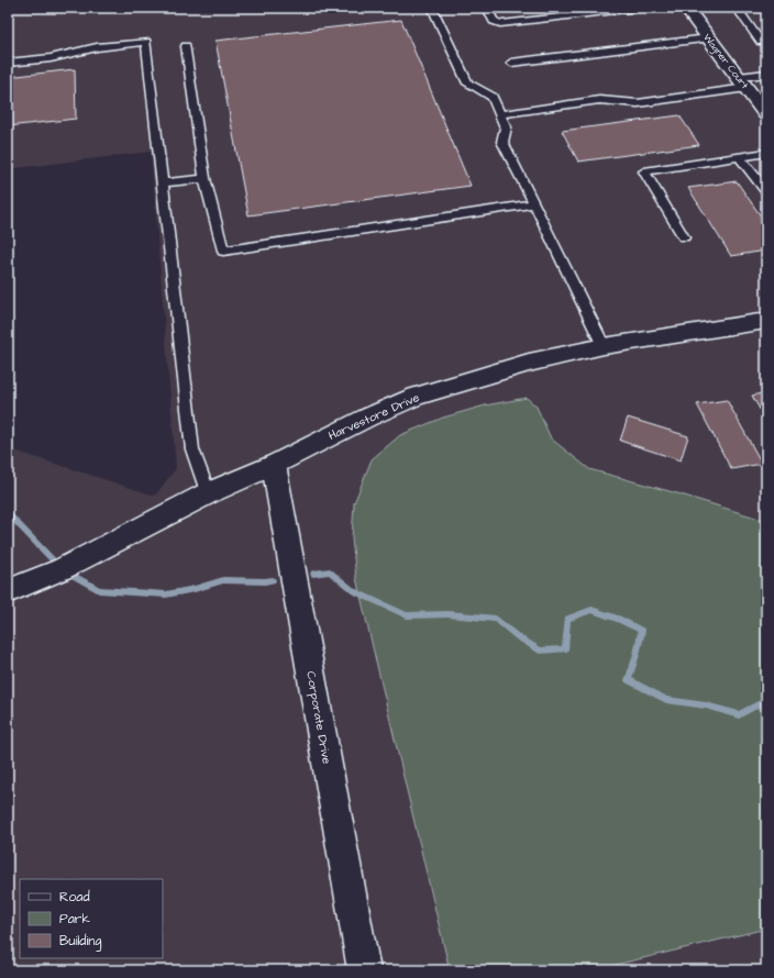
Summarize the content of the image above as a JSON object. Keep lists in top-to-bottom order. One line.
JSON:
{"streets":{"street":["Wagner Court","Harvestore Drive","Corporate Drive"]},"crossings":[["Harvestore Drive","Corporate Drive"]],"legend":["Road","Park","Building"]}
